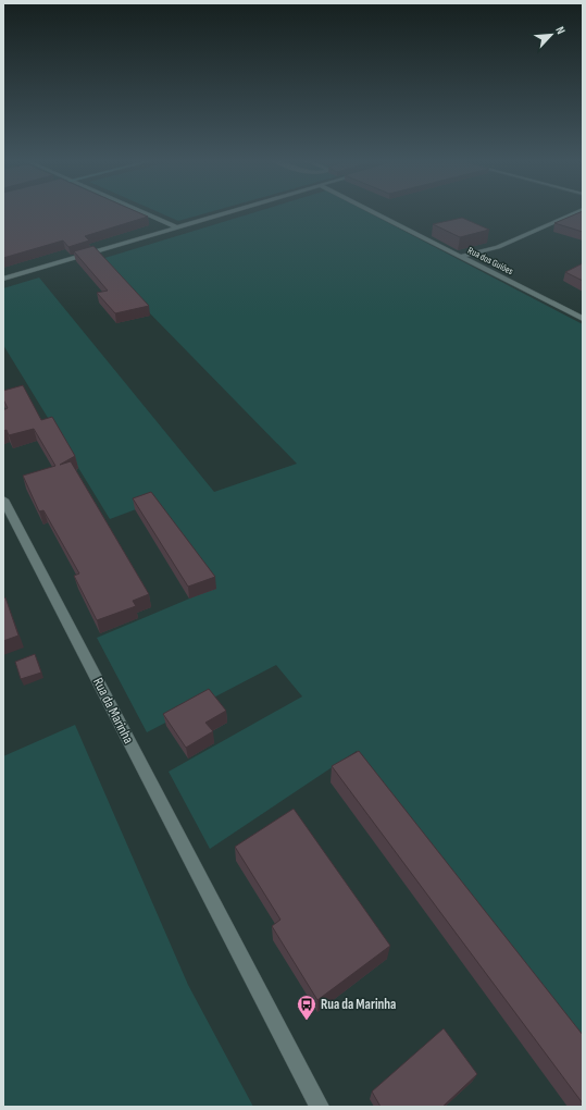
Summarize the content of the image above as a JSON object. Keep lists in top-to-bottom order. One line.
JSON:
{"streets":{"street":["Rua dos Guiões","Rua da Marinha"]},"places":{"bus stop":["Rua da Marinha"]},"north":"top right"}
